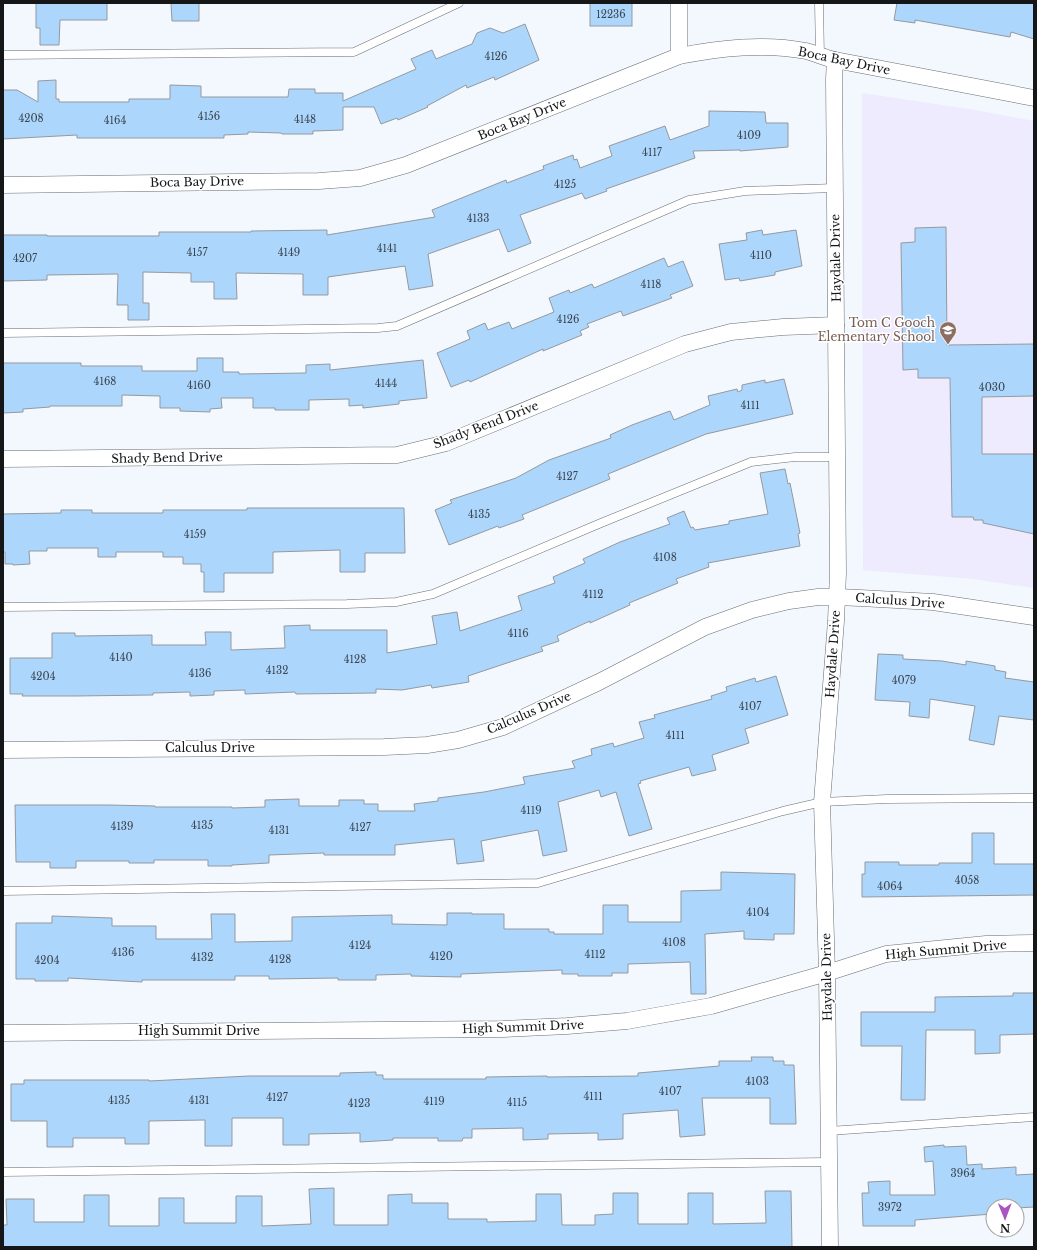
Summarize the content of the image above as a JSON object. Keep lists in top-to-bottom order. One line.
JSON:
{"streets":{"street":["Boca Bay Drive","Haydale Drive","Shady Bend Drive","Calculus Drive","High Summit Drive"]},"crossings":[["Boca Bay Drive","Haydale Drive"],["Haydale Drive","Shady Bend Drive"],["Haydale Drive","Calculus Drive"],["Haydale Drive","High Summit Drive"]],"places":{"school or university":["Tom C Gooch Elementary School"]},"house_numbers":["12236","4126","4156","4208","4148","4164","4109","4117","4125","4133","4141","4157","4149","4110","4207","4118","4126","4168","4144","4160","4030","4111","4127","4135","4159","4108","4112","4116","4140","4128","4132","4136","4204","4079","4107","4111","4119","4135","4139","4127","4131","4058","4064","4104","4108","4124","4136","4112","4120","4132","4128","4204","4103","4107","4111","4127","4135","4131","4119","4115","4123","3964","3972"],"north":"bottom"}
